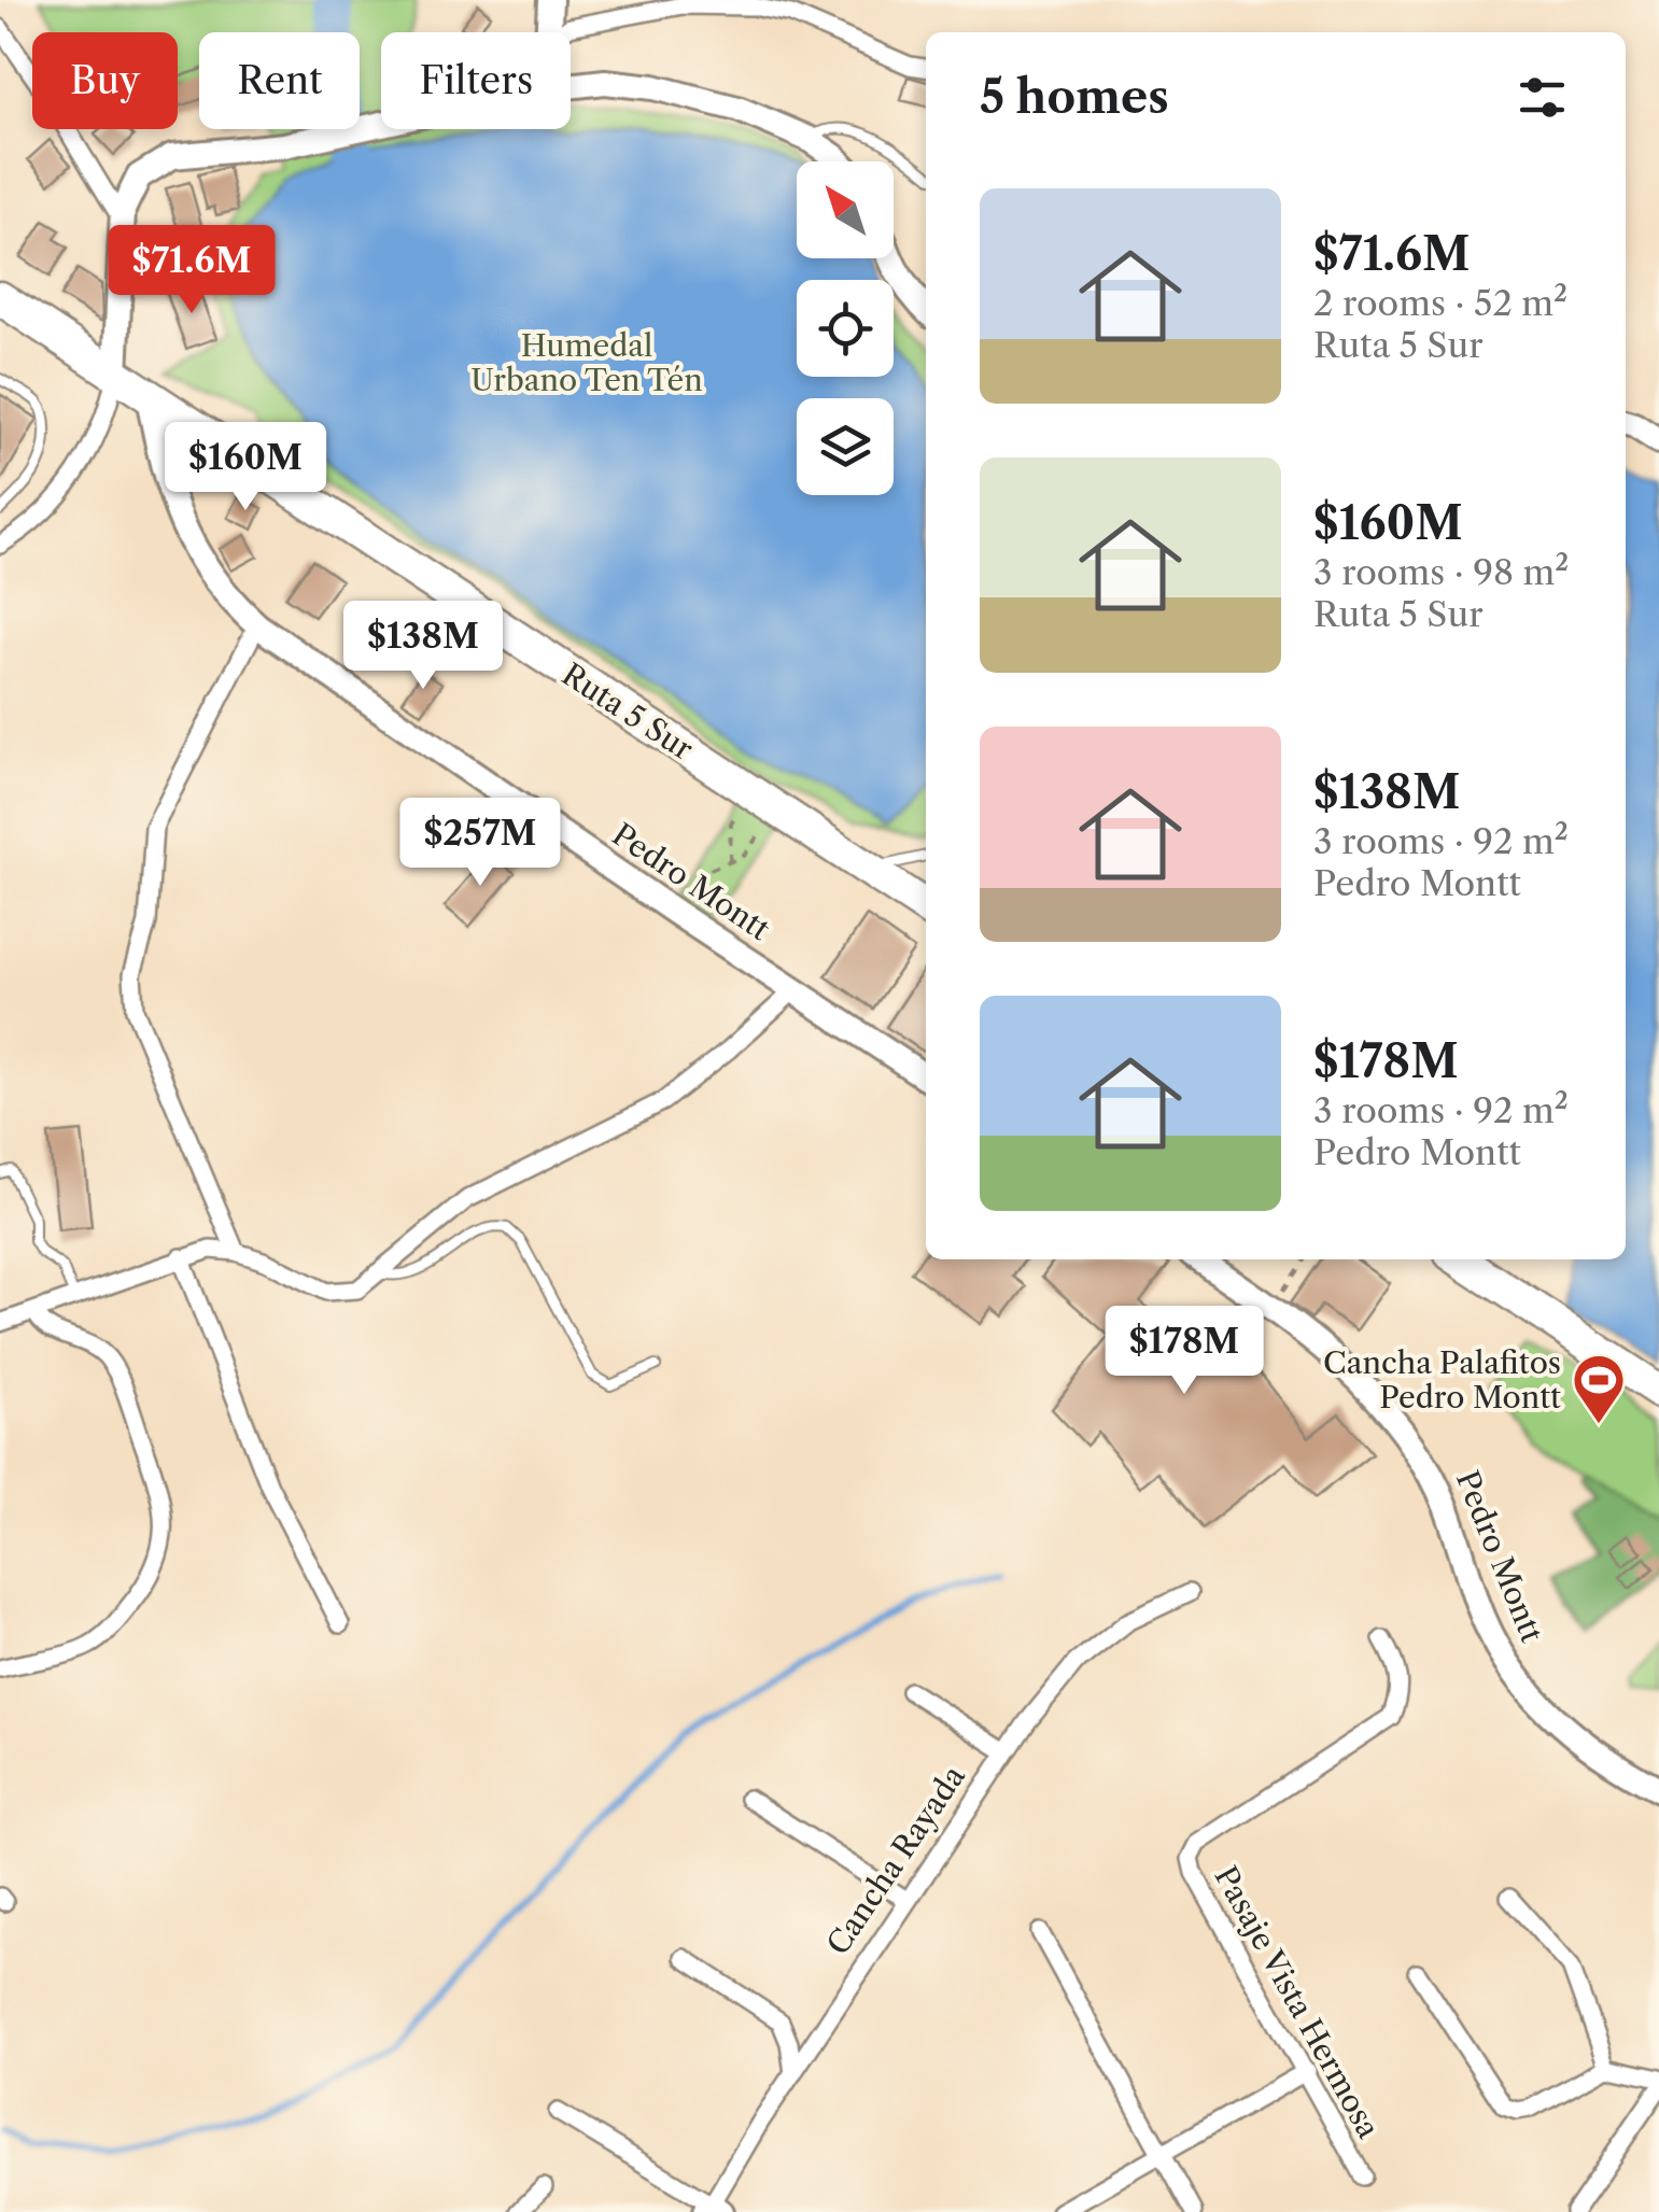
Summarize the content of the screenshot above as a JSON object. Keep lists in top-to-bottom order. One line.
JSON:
{"streets":{"highway":["Ruta 5 Sur"],"street":["Pedro Montt","Cancha Rayada","Pasaje Vista Hermosa"]},"crossings":[["Ruta 5 Sur","Pedro Montt"]],"parks":["Humedal Urbano Ten Tén"],"places":{"sports":["Cancha Palafitos Pedro Montt"]},"north":"top left","page":{"chip":["Buy","Rent","Filters"],"heading":"5 homes","list":[{"name":"$71.6M","note":"2 rooms · 52 m² · Ruta 5 Sur"},{"name":"$160M","note":"3 rooms · 98 m² · Ruta 5 Sur"},{"name":"$138M","note":"3 rooms · 92 m² · Pedro Montt"},{"name":"$178M","note":"3 rooms · 92 m² · Pedro Montt"}],"price":["$71.6M","$160M","$138M","$257M","$178M"]}}
